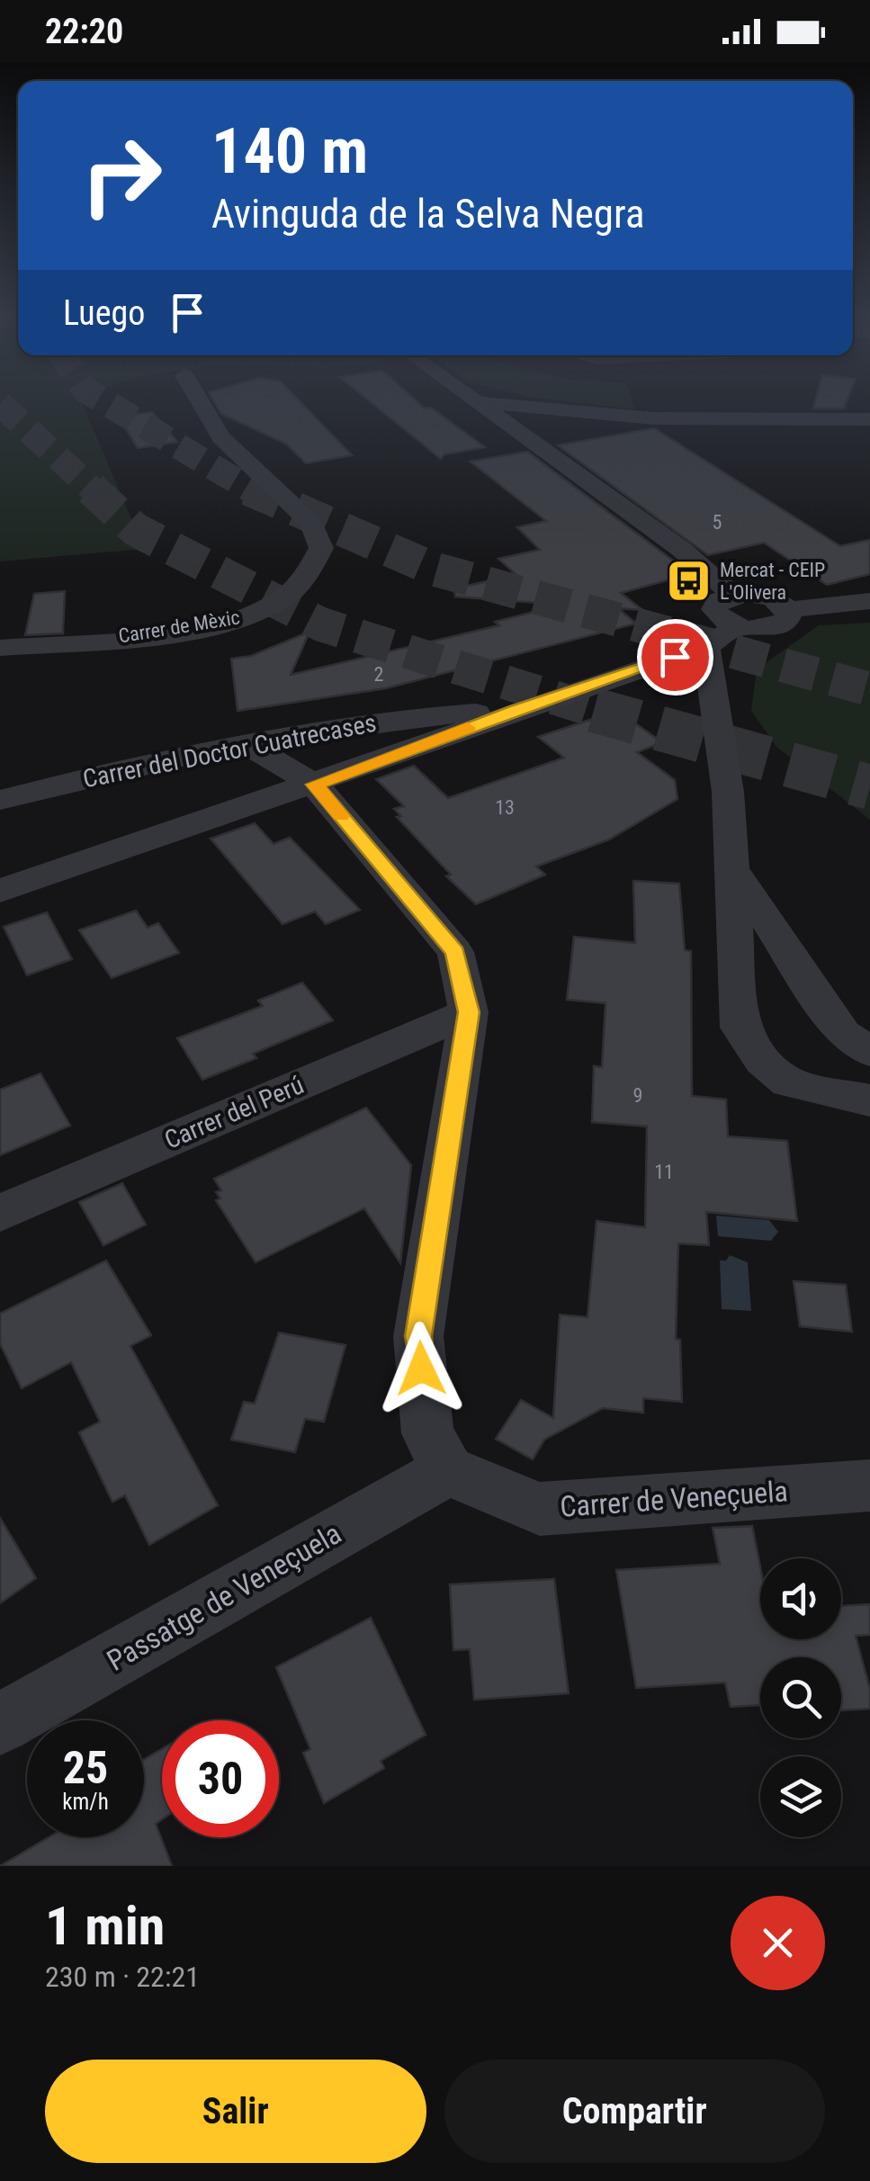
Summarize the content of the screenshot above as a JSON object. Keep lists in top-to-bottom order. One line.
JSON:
{"streets":{"street":["Carrer de Mèxic","Carrer del Doctor Cuatrecases","Carrer del Perú","Carrer de Veneçuela","Passatge de Veneçuela"]},"crossings":[["Carrer de Veneçuela","Passatge de Veneçuela"]],"places":{"bus stop":["Mercat - CEIP L'Olivera"]},"house_numbers":["5","2","13","9","11"],"page":{"status":"22:20","turn":["140 m","Avinguda de la Selva Negra"],"then":"Luego","speed":"25 km/h","limit":"30","heading":["1 min","230 m · 22:21"],"buttons":["Salir","Compartir"]}}
